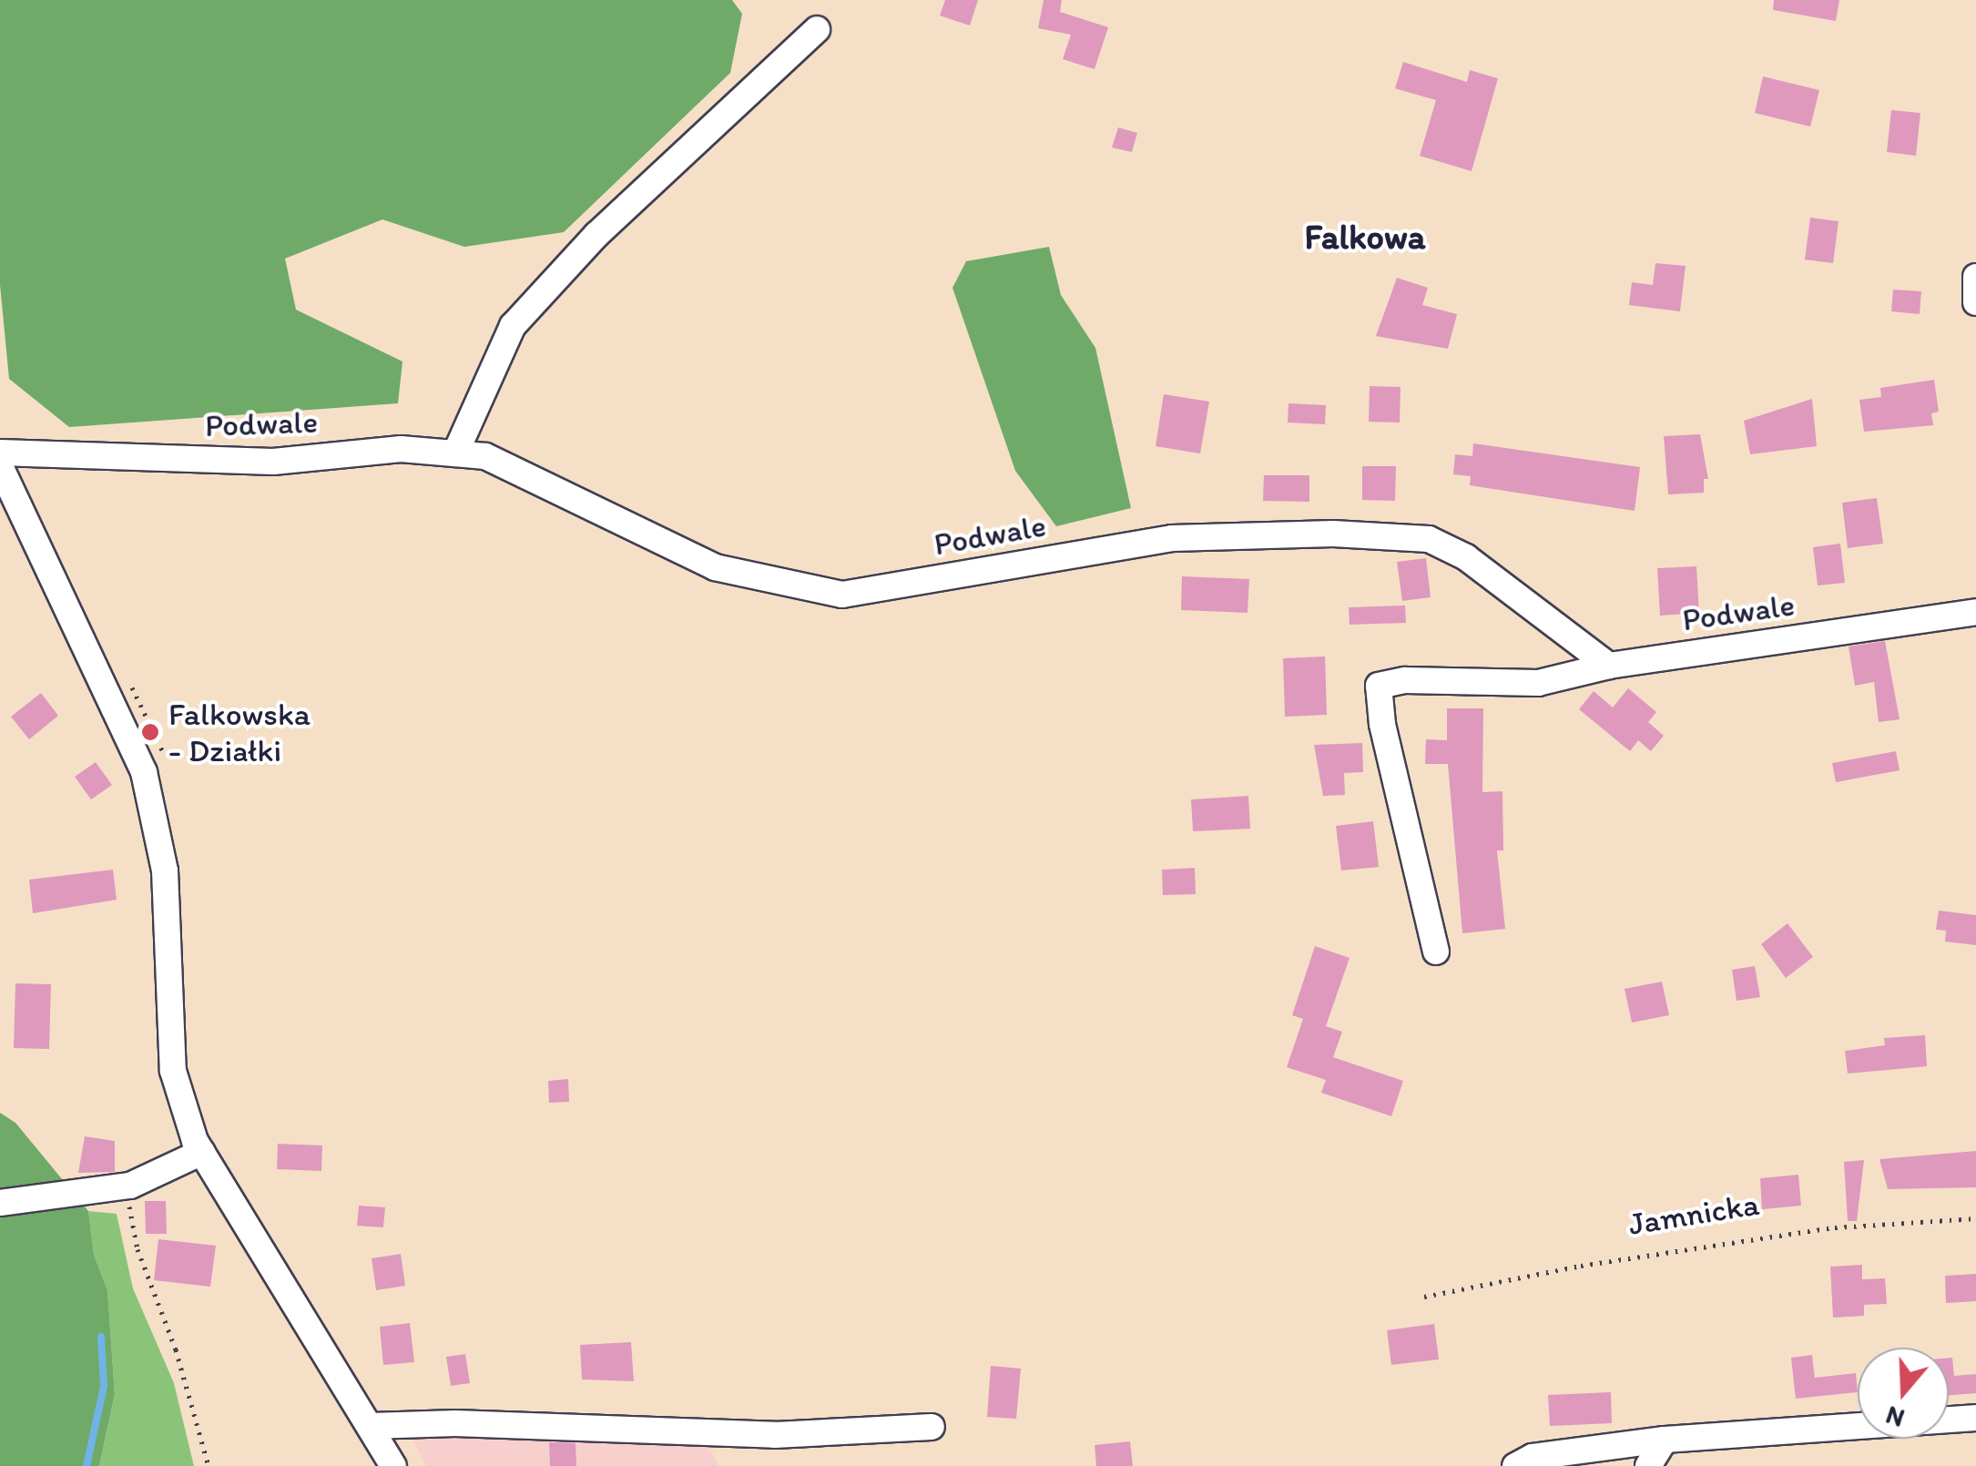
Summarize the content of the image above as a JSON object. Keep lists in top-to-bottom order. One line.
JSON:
{"streets":{"street":["Podwale"],"path":["Jamnicka"]},"districts":["Falkowa"],"places":["Falkowska - Działki"],"north":"bottom"}
